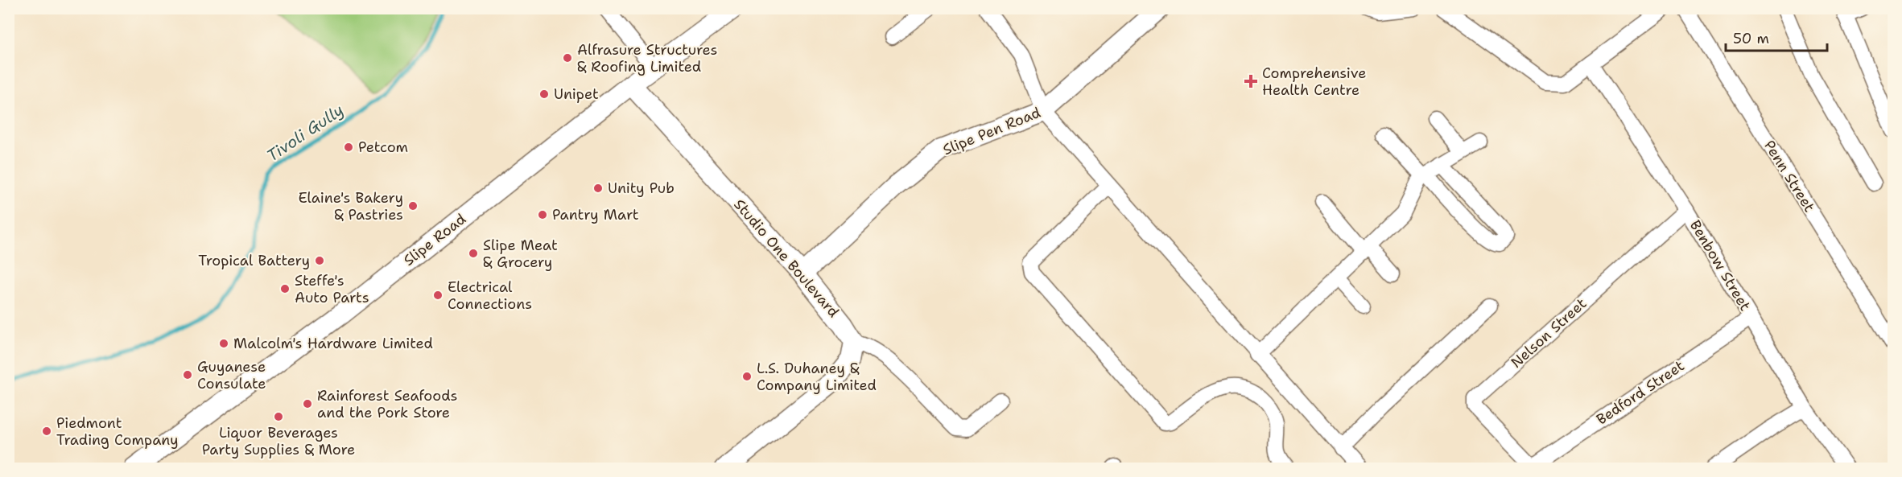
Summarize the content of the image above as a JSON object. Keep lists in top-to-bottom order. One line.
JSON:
{"streets":{"street":["Slipe Pen Road","Penn Street","Slipe Road","Studio One Boulevard","Benbow Street","Nelson Street","Bedford Street"]},"crossings":[["Slipe Pen Road","Studio One Boulevard"],["Slipe Road","Studio One Boulevard"],["Benbow Street","Nelson Street"],["Benbow Street","Bedford Street"],["Nelson Street","Bedford Street"]],"water":["Tivoli Gully"],"places":{"other":["Alfrasure Structures & Roofing Limited","Unipet","Petcom","Unity Pub","Elaine's Bakery & Pastries","Pantry Mart","Slipe Meat & Grocery","Tropical Battery","Steffe's Auto Parts","Electrical Connections","Malcolm's Hardware Limited","Guyanese Consulate","L.S. Duhaney & Company Limited","Rainforest Seafoods and the Pork Store","Liquor Beverages Party Supplies & More","Piedmont Trading Company"],"health":["Comprehensive Health Centre"]},"scale_bar":"50 m"}
